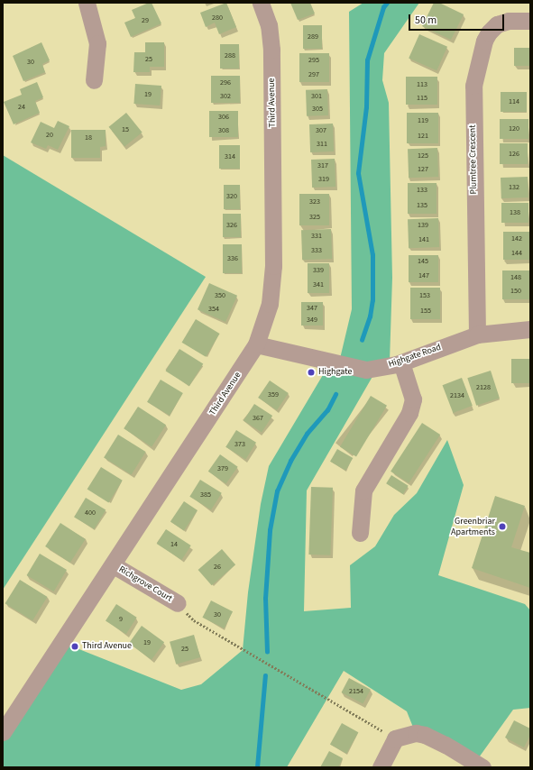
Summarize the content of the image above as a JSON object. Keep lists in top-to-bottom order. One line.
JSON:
{"streets":{"street":["Third Avenue","Plumtree Crescent","Highgate Road","Richgrove Court"]},"crossings":[["Third Avenue","Highgate Road"],["Third Avenue","Richgrove Court"],["Plumtree Crescent","Highgate Road"]],"places":["Highgate","Greenbriar Apartments","Third Avenue"],"house_numbers":["280","29","289","288","25","295","30","297","296","113","19","302","301","115","114","24","305","306","119","120","15","308","307","20","121","18","311","126","125","314","317","127","319","132","133","320","323","135","138","325","326","139","331","142","141","333","144","336","145","339","147","148","341","150","350","153","347","354","155","349","2128","359","2134","367","373","379","385","400","14","26","30","9","19","25","2154"],"scale_bar":"50 m"}
